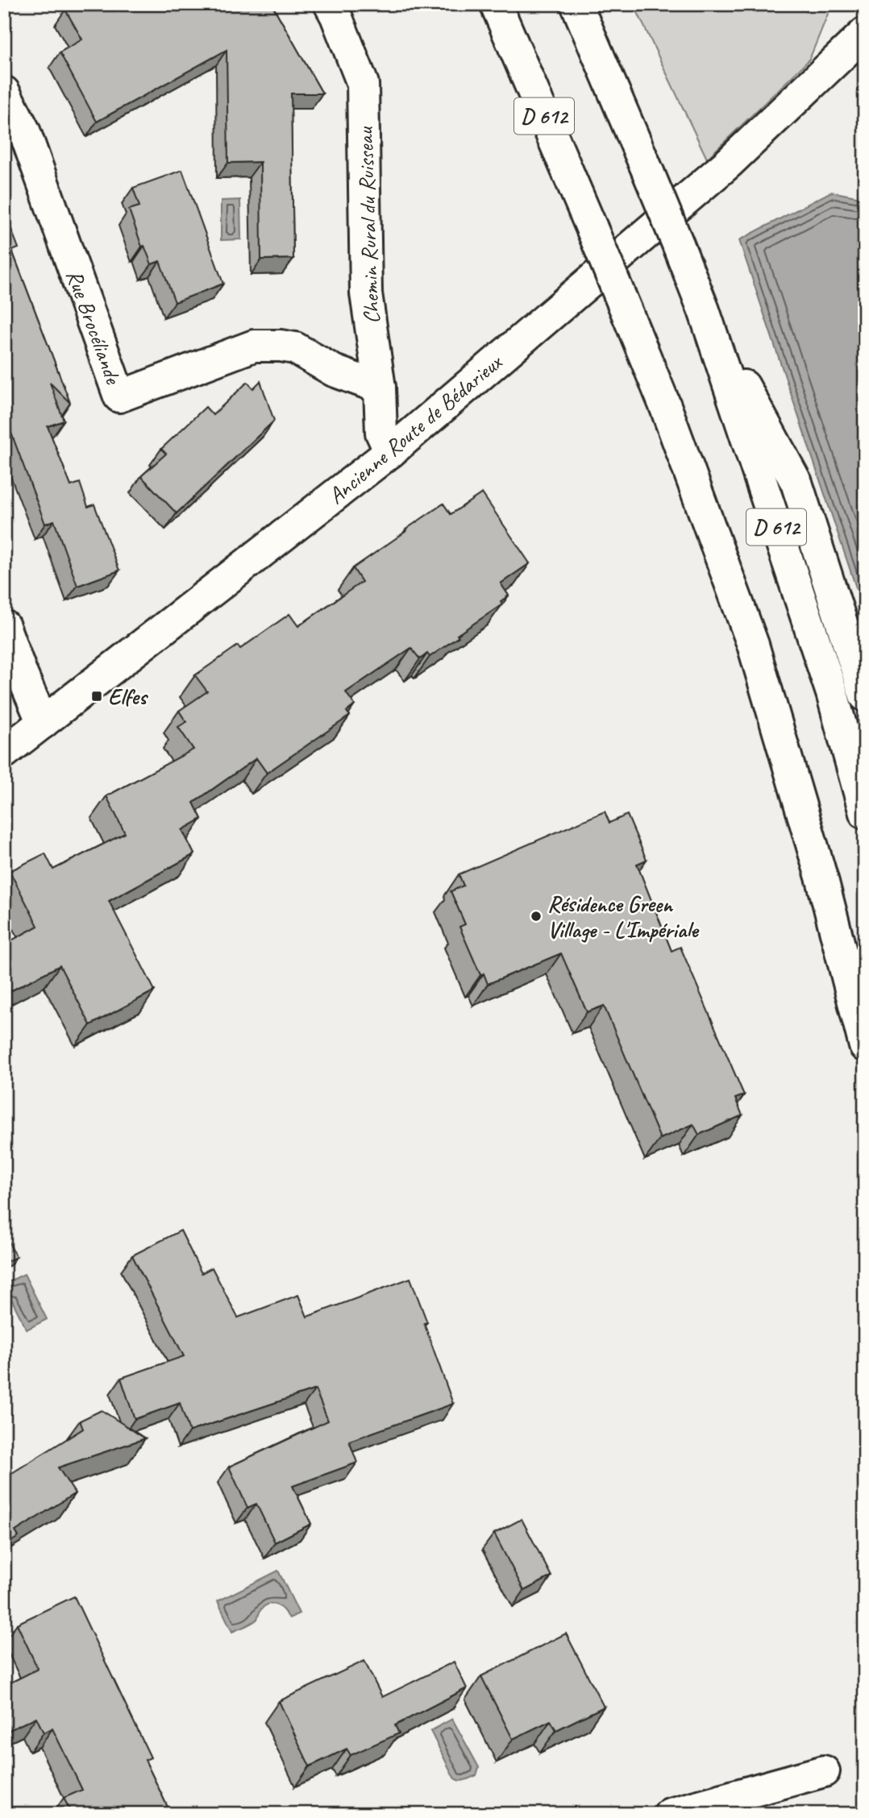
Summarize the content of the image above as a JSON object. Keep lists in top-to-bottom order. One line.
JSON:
{"streets":{"main road":["D 612","Chemin Rural du Ruisseau","Rue Brocéliande","Ancienne Route de Bédarieux"]},"crossings":[["Chemin Rural du Ruisseau","Rue Brocéliande"],["Chemin Rural du Ruisseau","Ancienne Route de Bédarieux"]],"places":{"transit":["Elfes"],"other":["Résidence Green Village - L'Impériale"]}}
